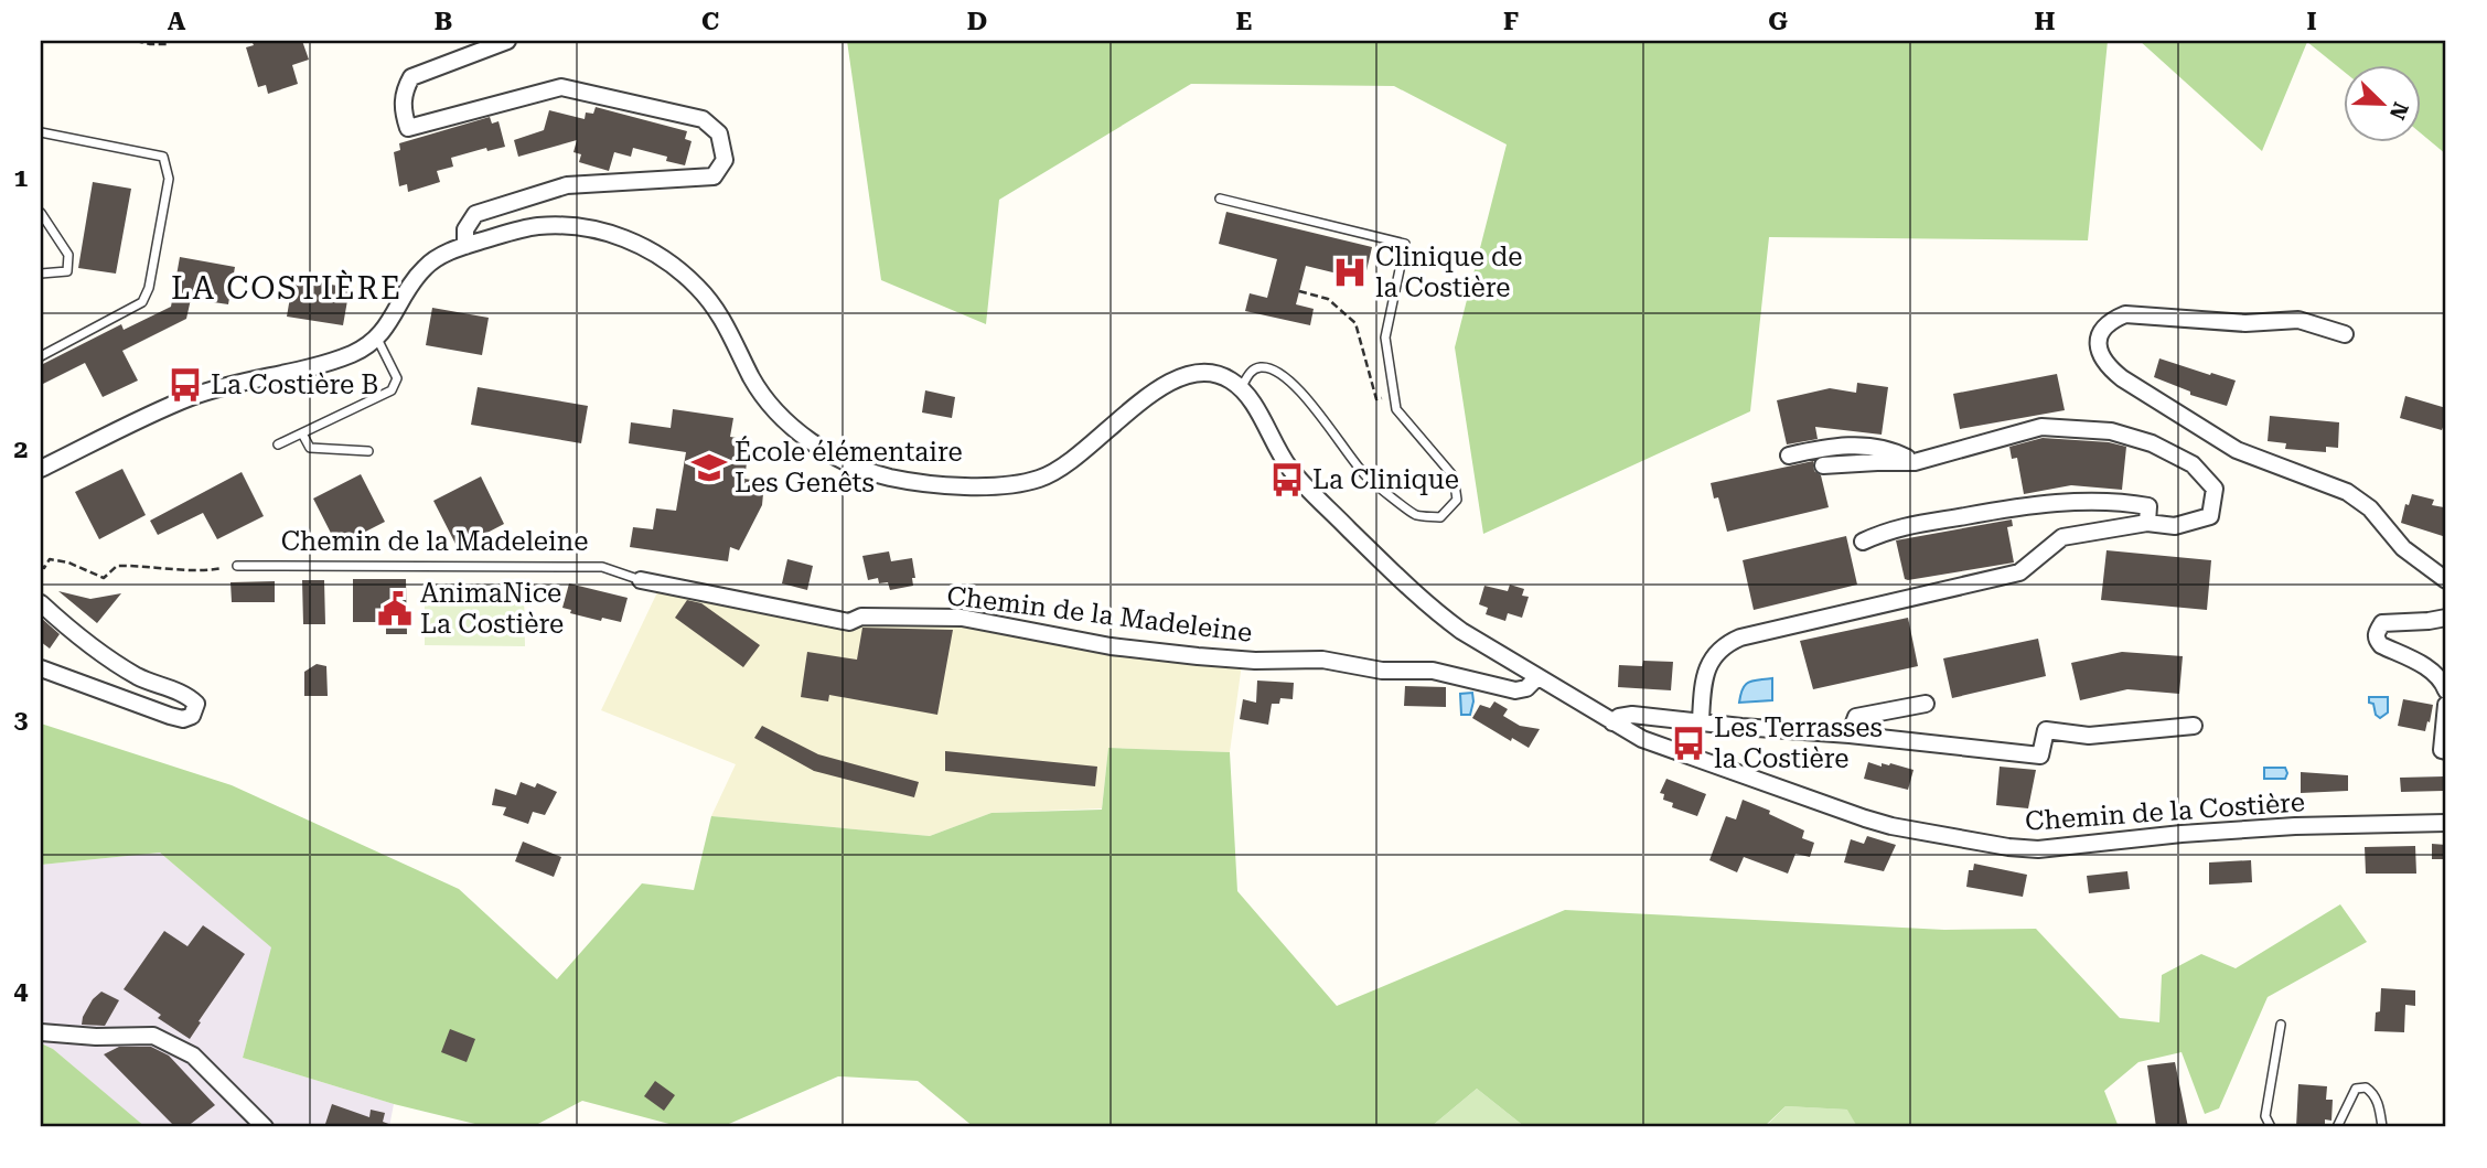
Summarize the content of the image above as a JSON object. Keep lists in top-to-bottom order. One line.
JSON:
{"streets":{"street":["Chemin de la Madeleine","Chemin de la Costière"]},"crossings":[["Chemin de la Madeleine","Chemin de la Costière"]],"districts":["LA COSTIÈRE"],"places":{"hospital":["Clinique de la Costière"],"bus stop":["La Costière B","La Clinique","Les Terrasses la Costière"],"school or university":["École élémentaire Les Genêts"],"public building":["AnimaNice La Costière"]},"north":"bottom right","grid":{"columns":["A","B","C","D","E","F","G","H","I"],"rows":["1","2","3","4"]}}
